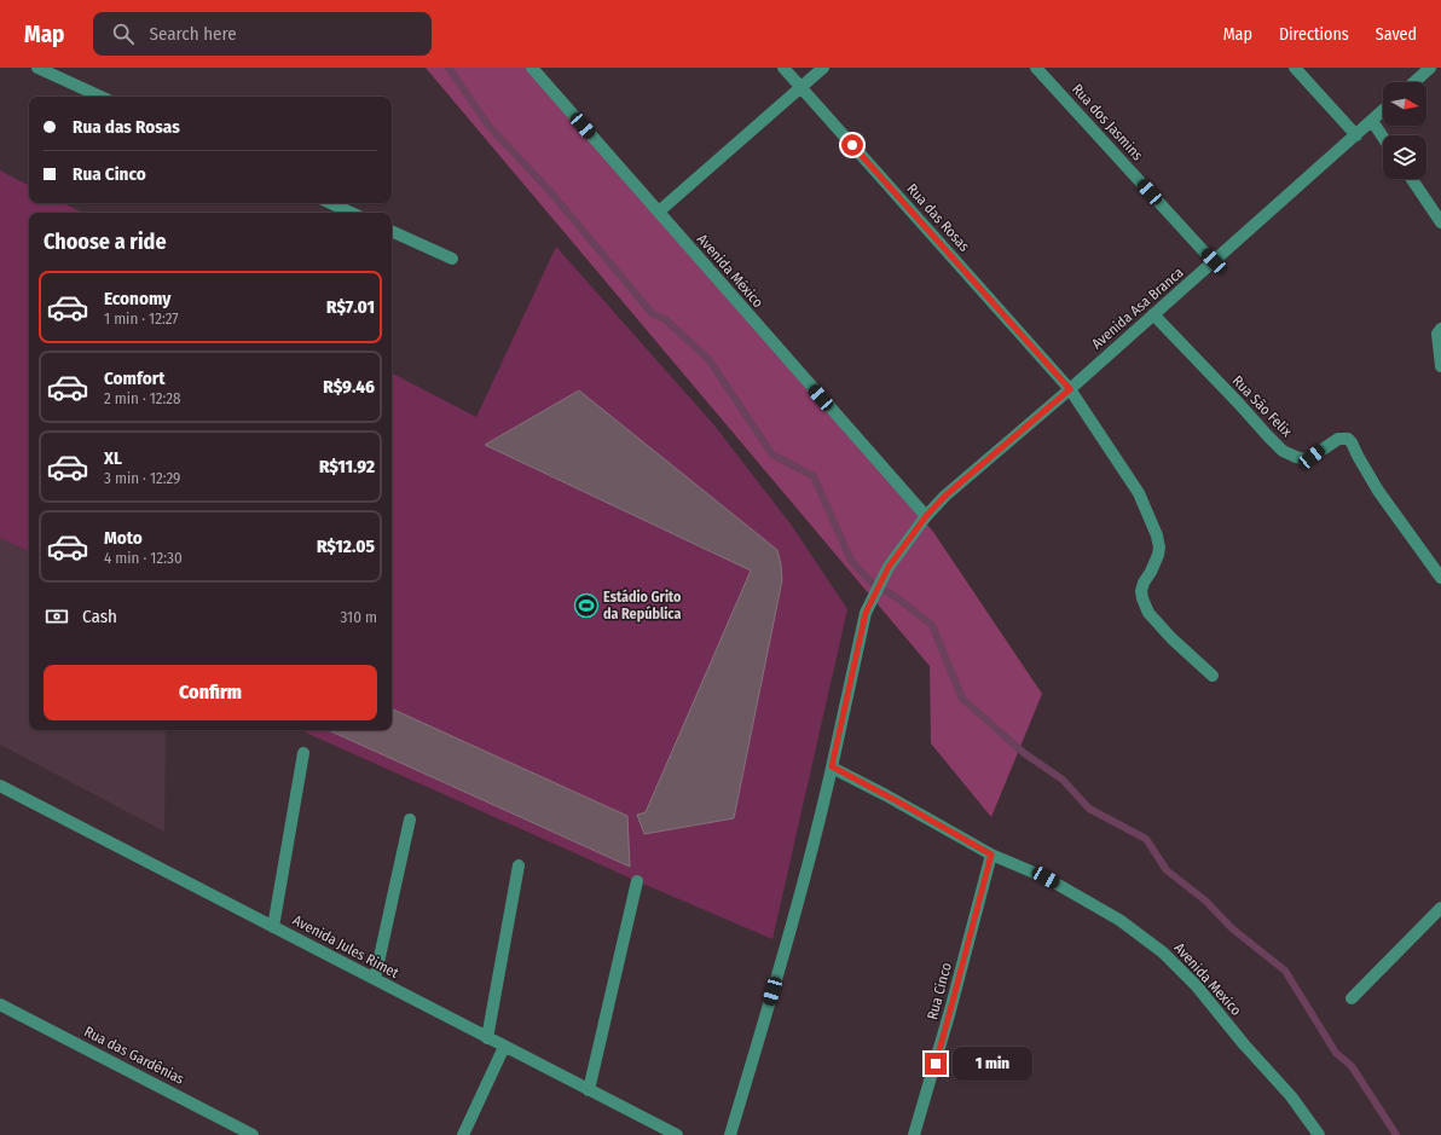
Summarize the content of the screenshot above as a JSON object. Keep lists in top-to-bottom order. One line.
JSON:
{"streets":{"street":["Rua dos Jasmins","Rua das Rosas","Avenida México","Avenida Asa Branca","Rua São Felix","Avenida Jules Rimet","Avenida Mexico","Rua Cinco","Rua das Gardênias"]},"crossings":[["Rua dos Jasmins","Avenida Asa Branca"],["Rua das Rosas","Avenida Asa Branca"],["Avenida México","Avenida Asa Branca"],["Avenida Asa Branca","Rua São Felix"],["Avenida Asa Branca","Avenida Mexico"],["Avenida Mexico","Rua Cinco"]],"places":{"sports":["Estádio Grito da República"]},"north":"right","page":{"header":"Map","search":"Search here","nav":["Map","Directions","Saved"],"banner":["Rua das Rosas","Rua Cinco"],"heading":"Choose a ride","list":[{"name":"Economy","note":"1 min · 12:27","value":"R$7.01"},{"name":"Comfort","note":"2 min · 12:28","value":"R$9.46"},{"name":"XL","note":"3 min · 12:29","value":"R$11.92"},{"name":"Moto","note":"4 min · 12:30","value":"R$12.05"}],"pay":["Cash","310 m"],"buttons":"Confirm","bubble":"1 min"}}
